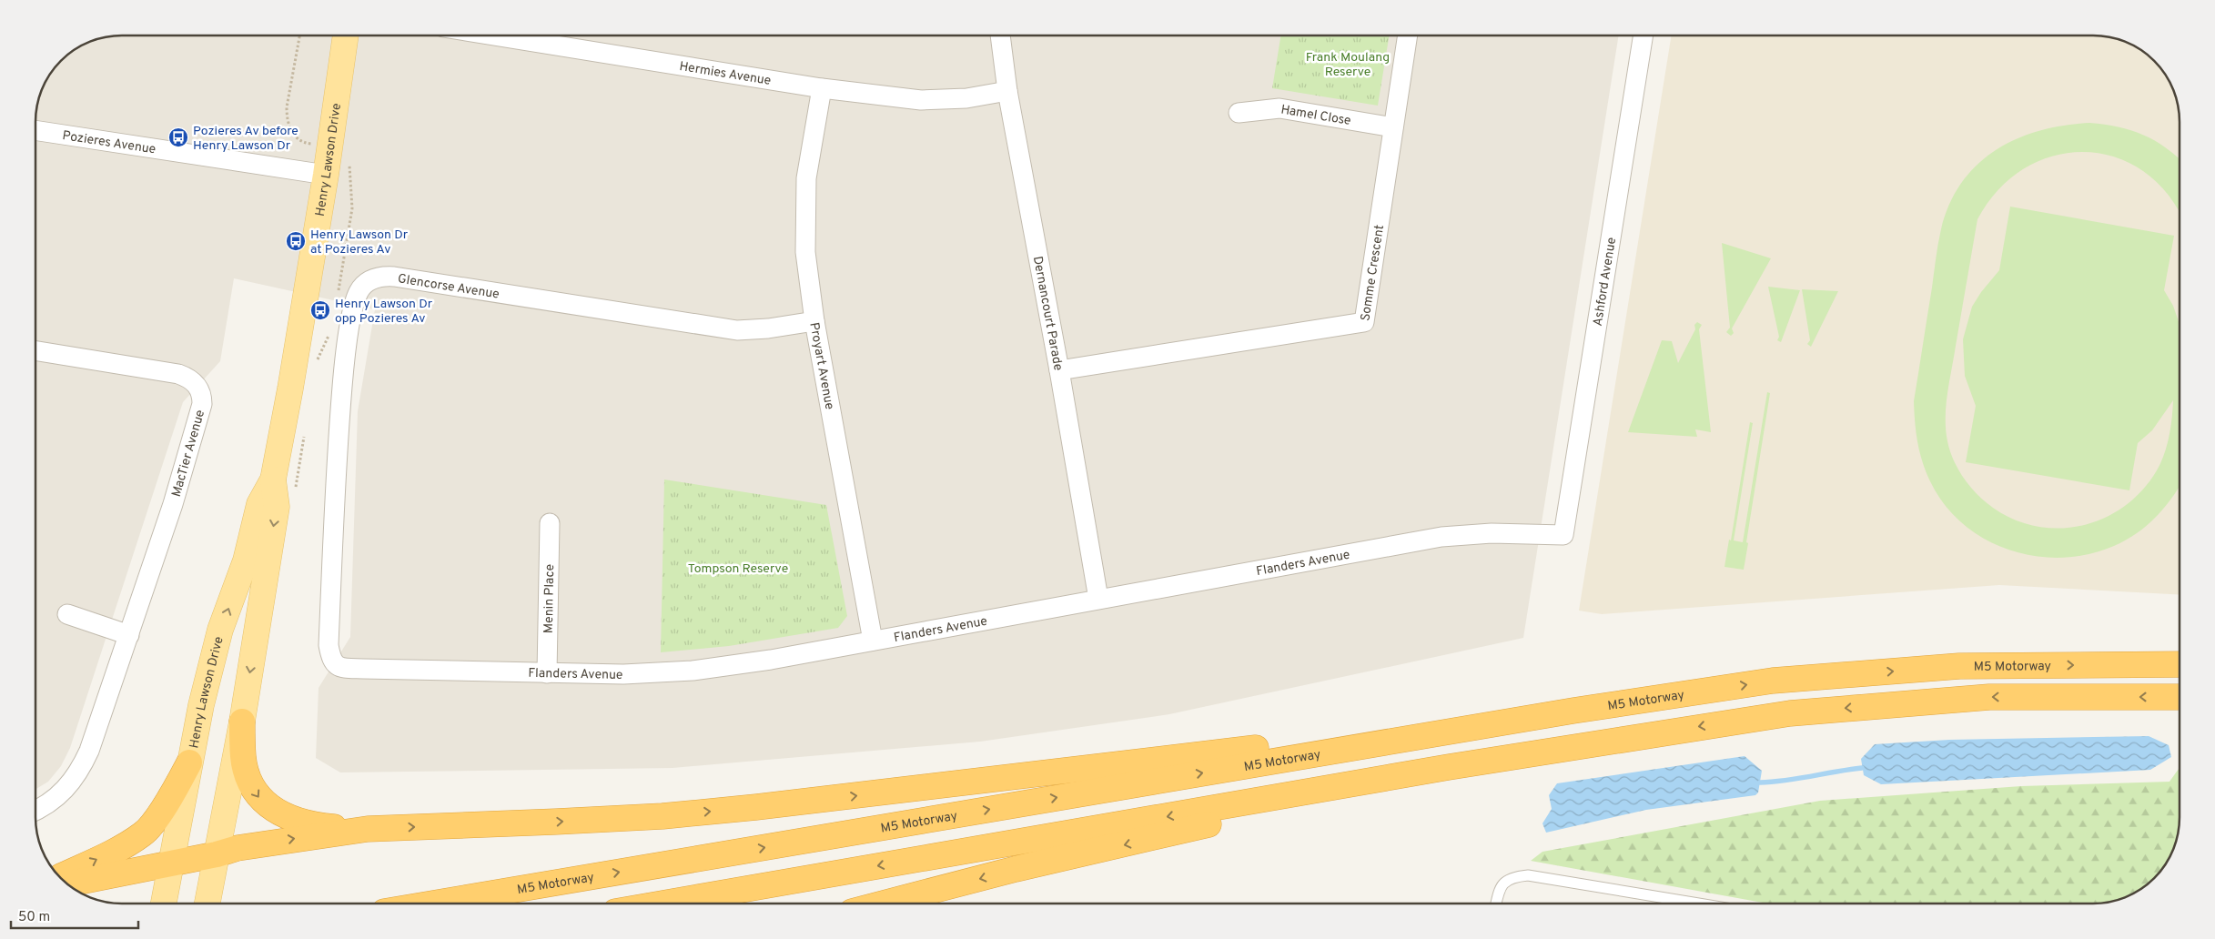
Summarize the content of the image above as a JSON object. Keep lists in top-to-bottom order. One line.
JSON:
{"streets":{"highway":["M5 Motorway"],"main road":["Henry Lawson Drive"],"street":["Hermies Avenue","Hamel Close","Pozieres Avenue","Somme Crescent","Ashford Avenue","Glencorse Avenue","Dernancourt Parade","Proyart Avenue","MacTier Avenue","Flanders Avenue","Menin Place"]},"crossings":[["Hermies Avenue","Dernancourt Parade"],["Hermies Avenue","Proyart Avenue"],["Hamel Close","Somme Crescent"],["Pozieres Avenue","Henry Lawson Drive"],["Somme Crescent","Dernancourt Parade"],["Ashford Avenue","Flanders Avenue"],["Glencorse Avenue","Proyart Avenue"],["Glencorse Avenue","Flanders Avenue"],["Dernancourt Parade","Flanders Avenue"],["Proyart Avenue","Flanders Avenue"],["Flanders Avenue","Menin Place"]],"parks":["Frank Moulang Reserve","Tompson Reserve"],"places":{"bus stop":["Pozieres Av before Henry Lawson Dr","Henry Lawson Dr at Pozieres Av","Henry Lawson Dr opp Pozieres Av"]},"scale_bar":"50 m"}
